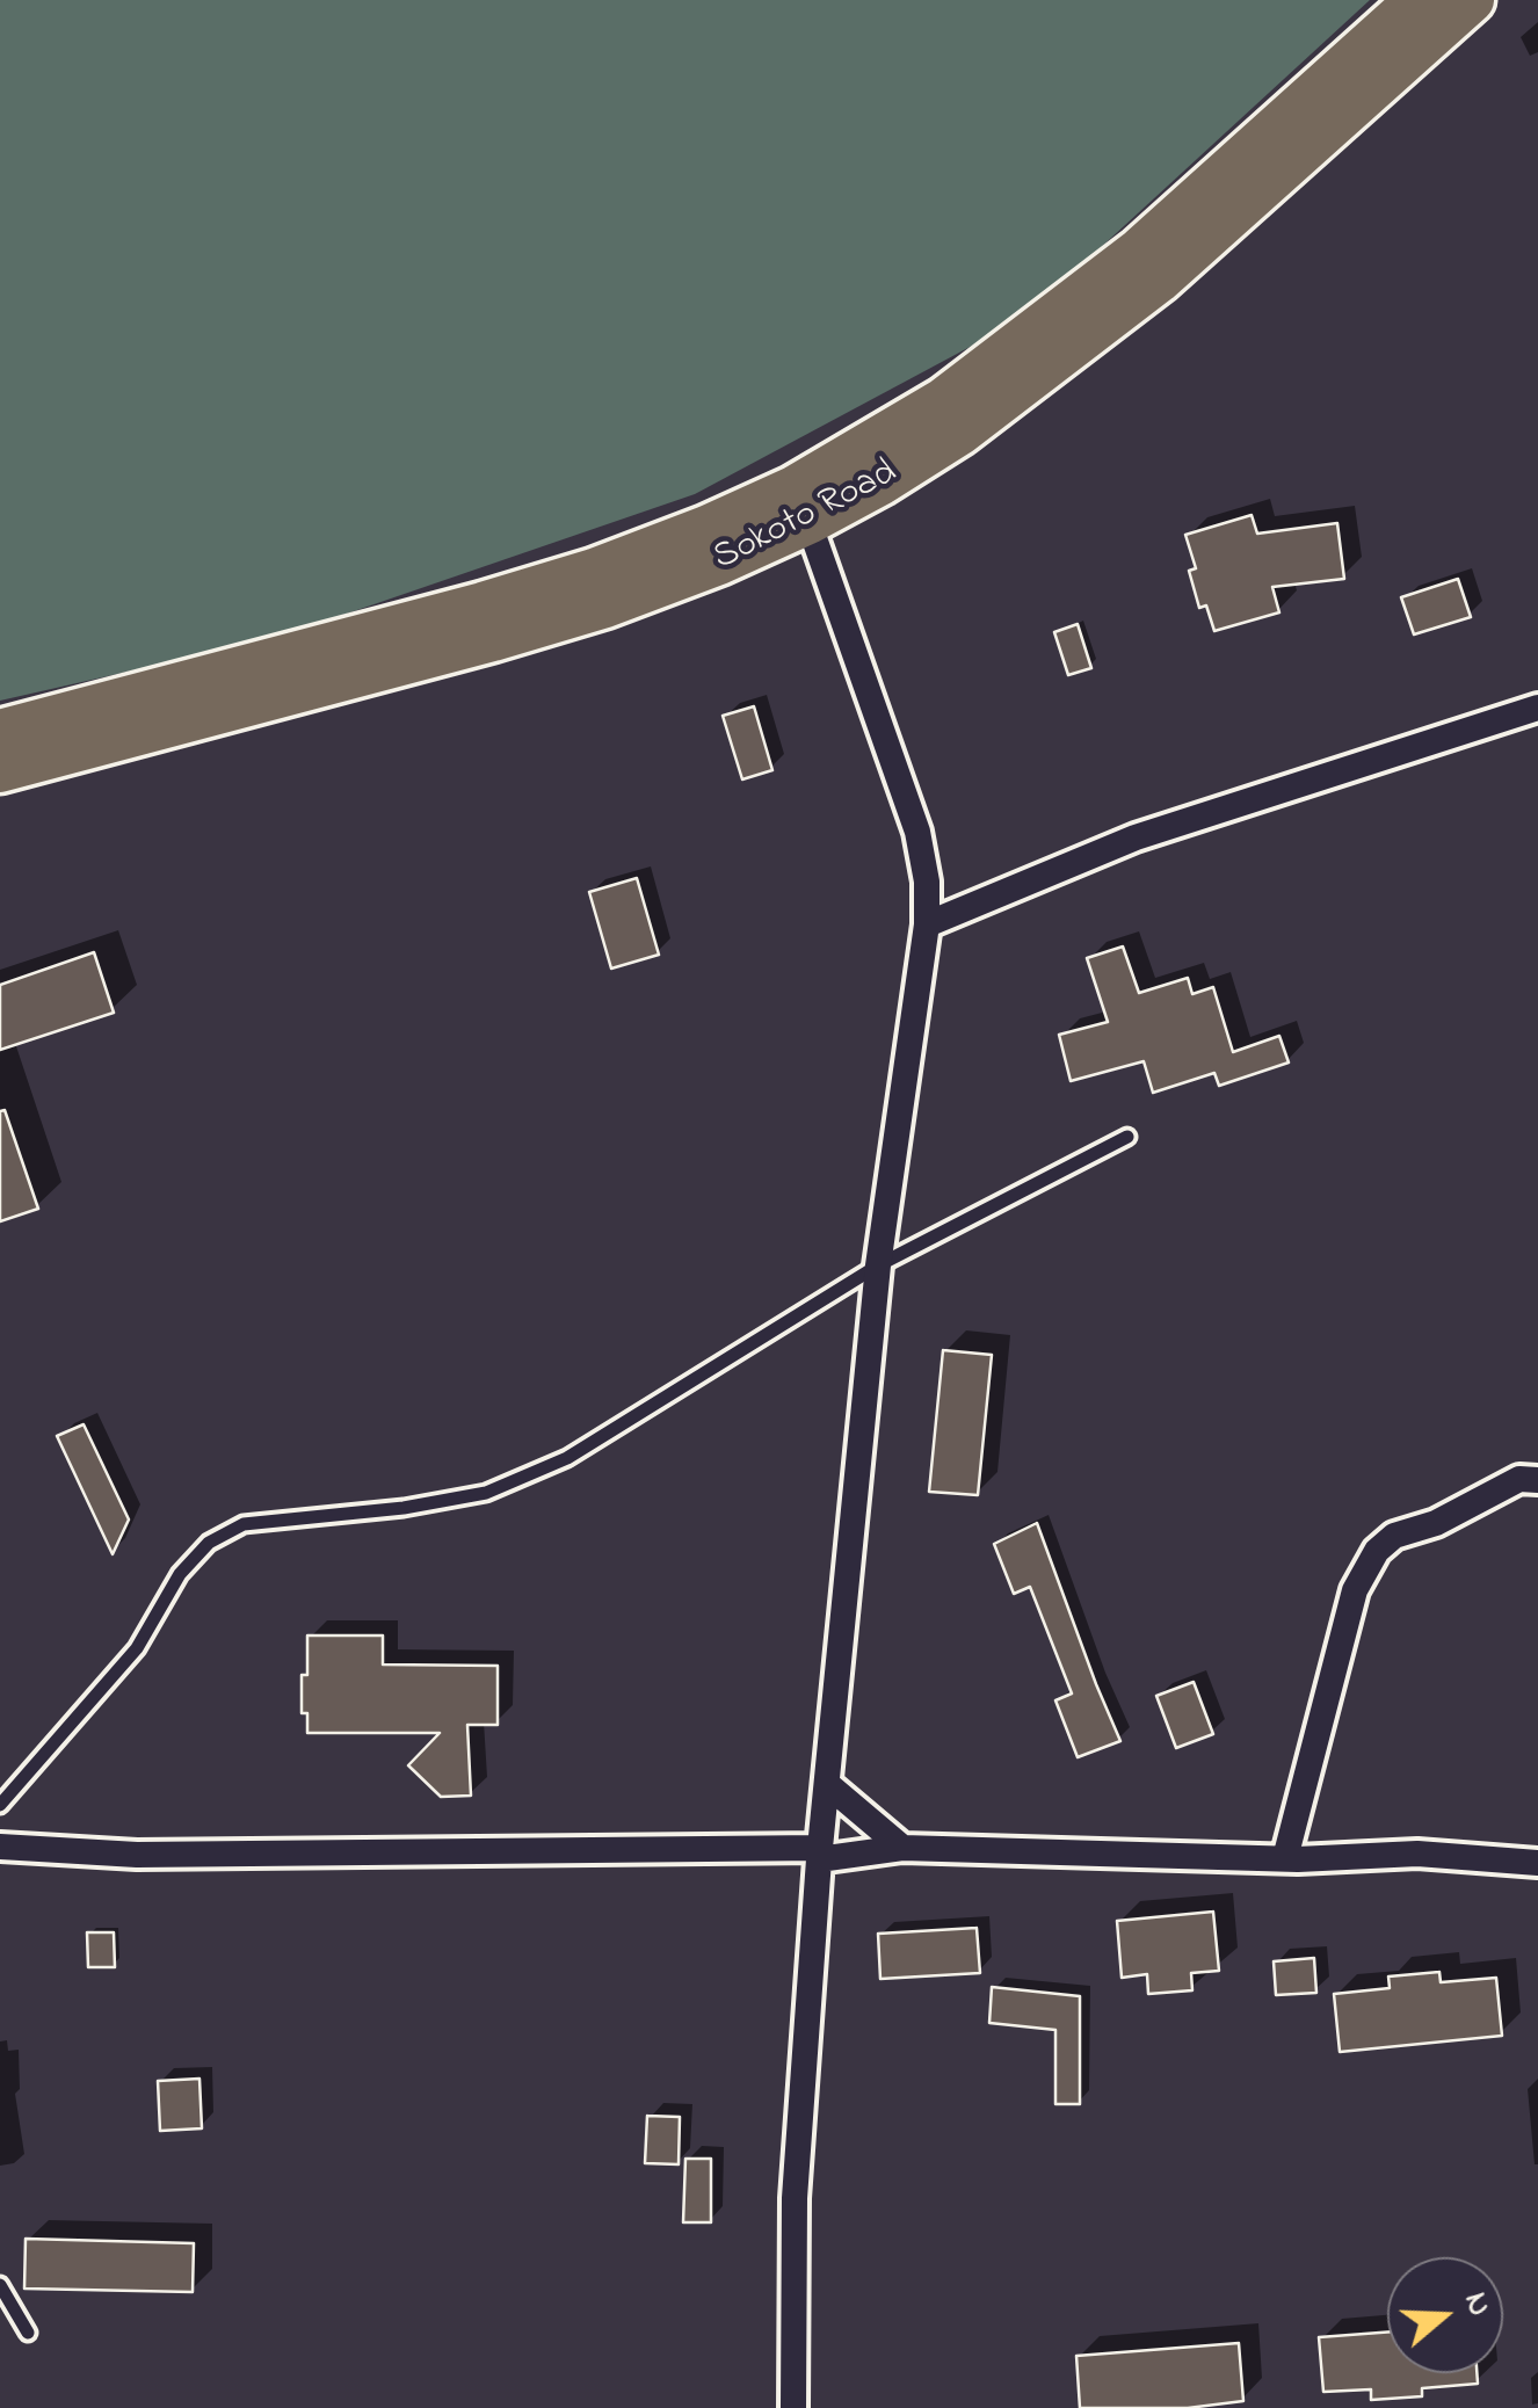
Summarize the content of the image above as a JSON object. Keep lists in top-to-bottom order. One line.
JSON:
{"streets":{"main road":["Sokoto Road"]},"north":"right"}
